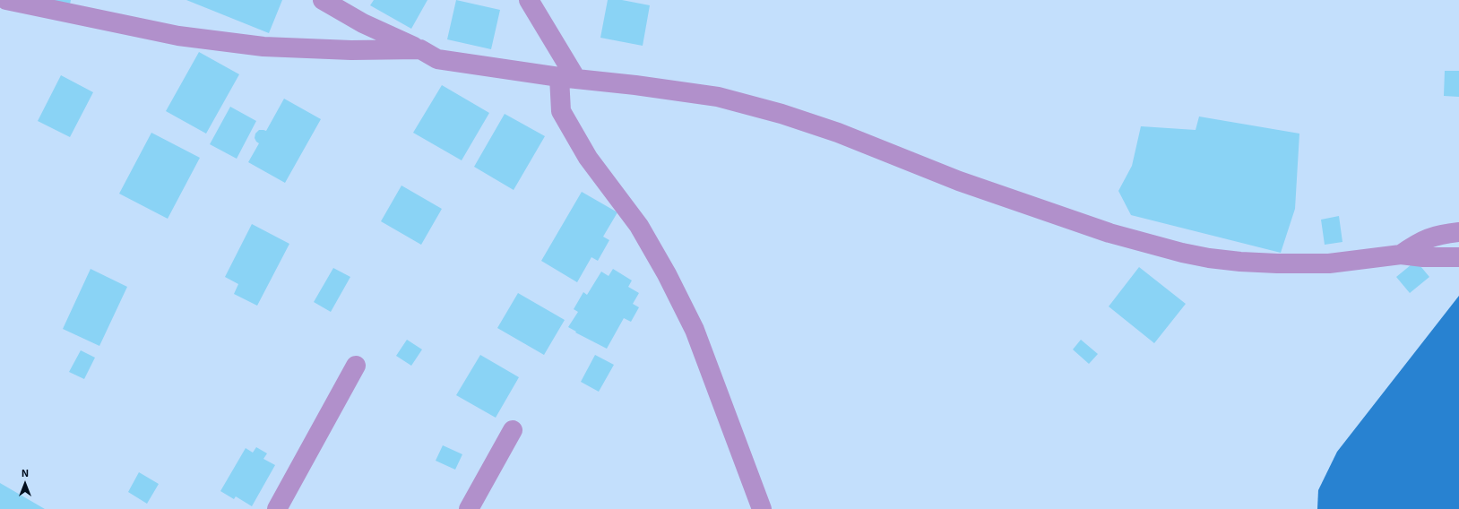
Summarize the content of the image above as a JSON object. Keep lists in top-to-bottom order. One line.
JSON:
{"north":"top"}
